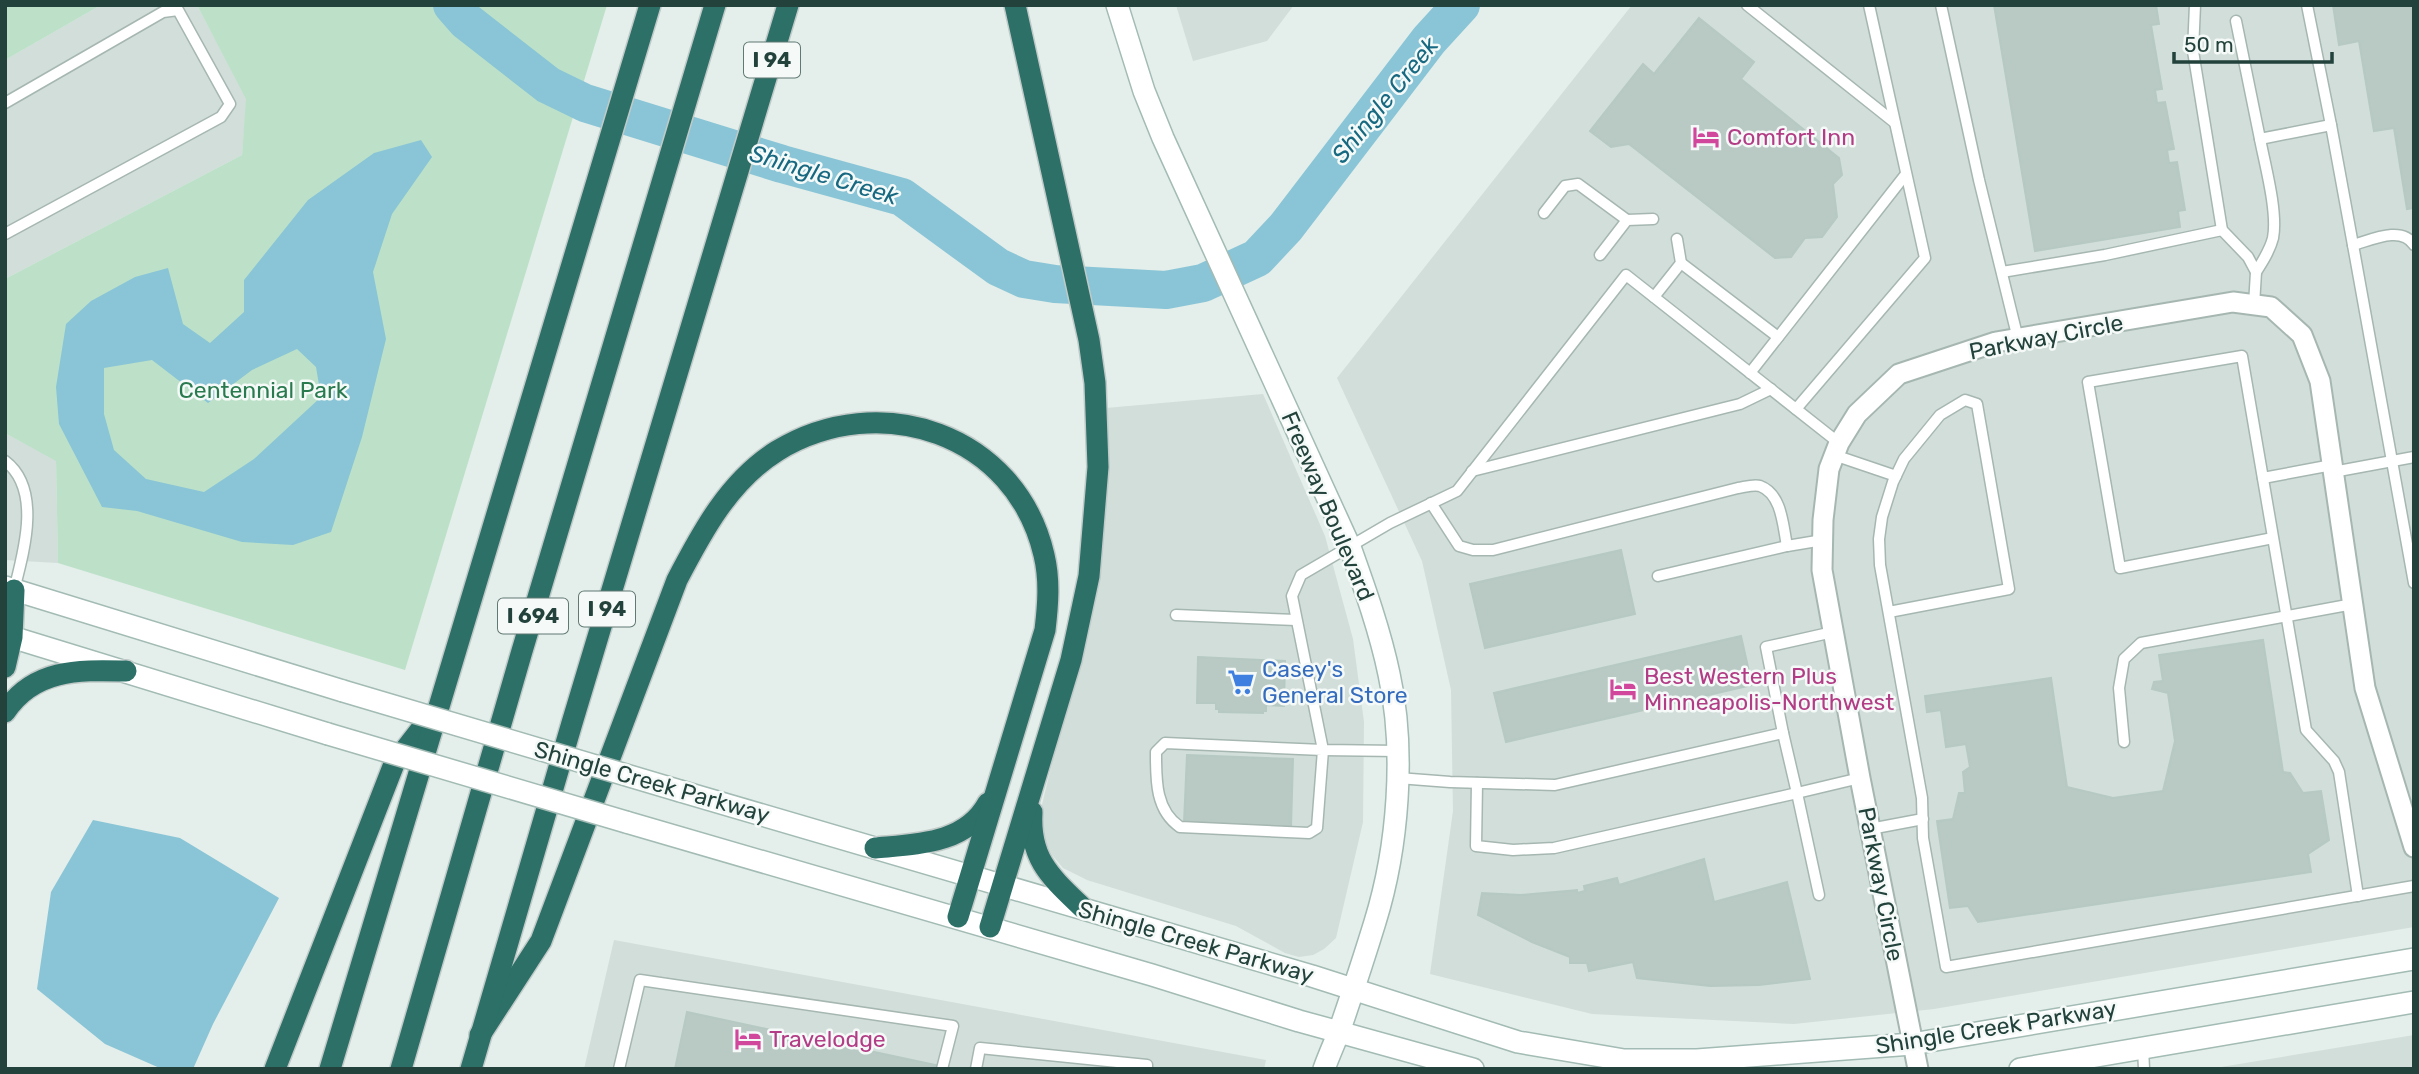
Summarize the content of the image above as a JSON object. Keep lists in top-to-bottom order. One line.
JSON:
{"streets":{"highway":["I 94","I 694"],"street":["Parkway Circle","Freeway Boulevard","Shingle Creek Parkway"]},"crossings":[["Parkway Circle","Shingle Creek Parkway"],["Freeway Boulevard","Shingle Creek Parkway"]],"water":["Shingle Creek"],"parks":["Centennial Park"],"places":{"hotel":["Comfort Inn","Best Western Plus Minneapolis-Northwest","Travelodge"],"supermarket":["Casey's General Store"]},"scale_bar":"50 m"}
